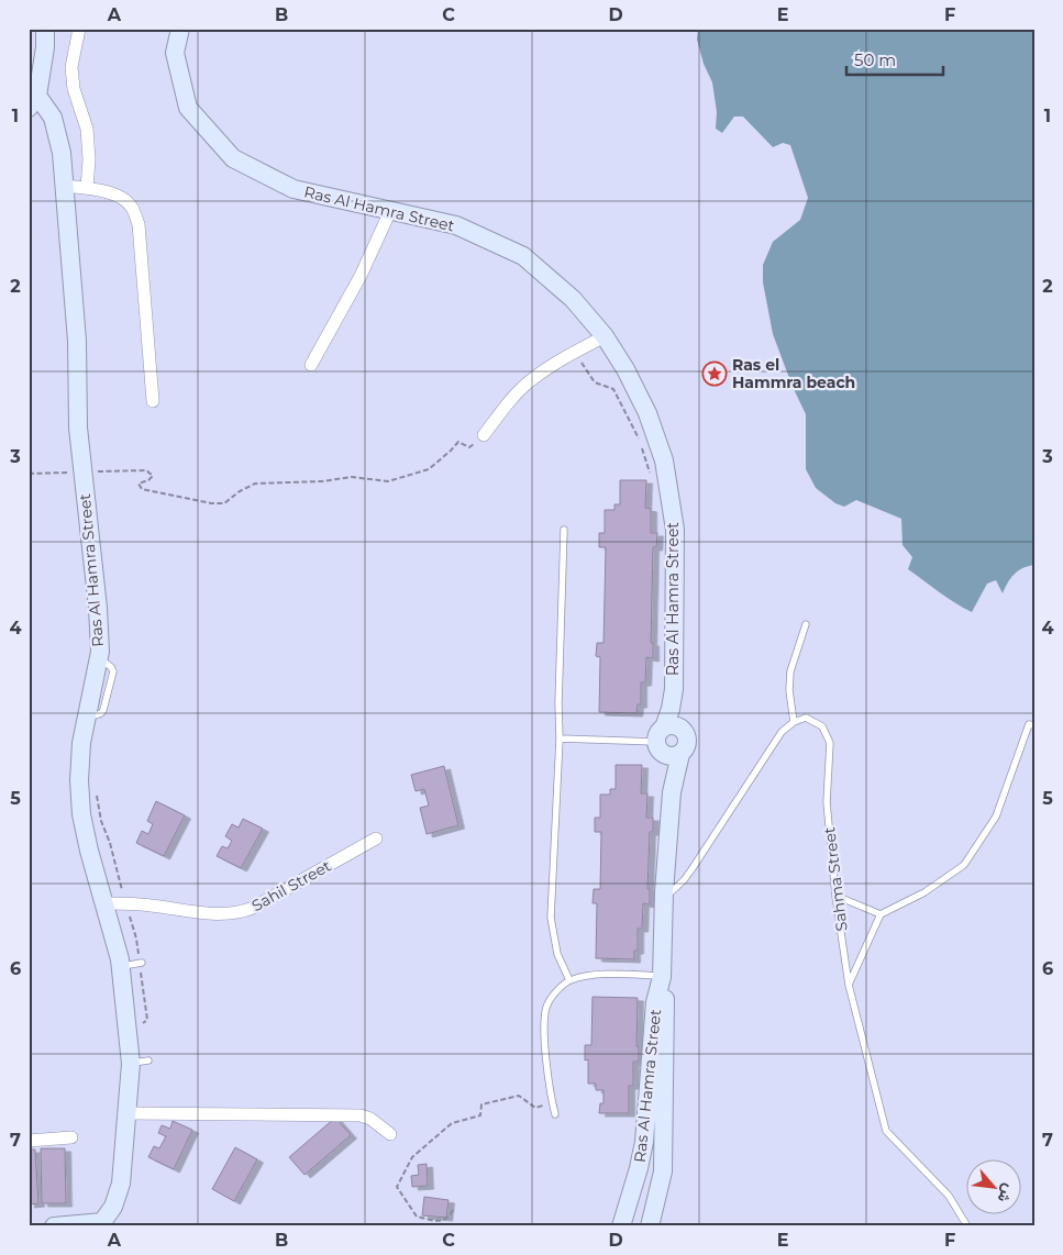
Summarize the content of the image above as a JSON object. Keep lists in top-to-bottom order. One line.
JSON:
{"streets":{"street":["Ras Al Hamra Street","Sahil Street"],"lane":["Sahma Street"]},"crossings":[["Ras Al Hamra Street","Sahil Street"]],"places":{"place":["Ras el Hammra beach"]},"scale_bar":"50 m","north":"bottom right","grid":{"columns":["A","B","C","D","E","F"],"rows":["1","2","3","4","5","6","7"]}}
